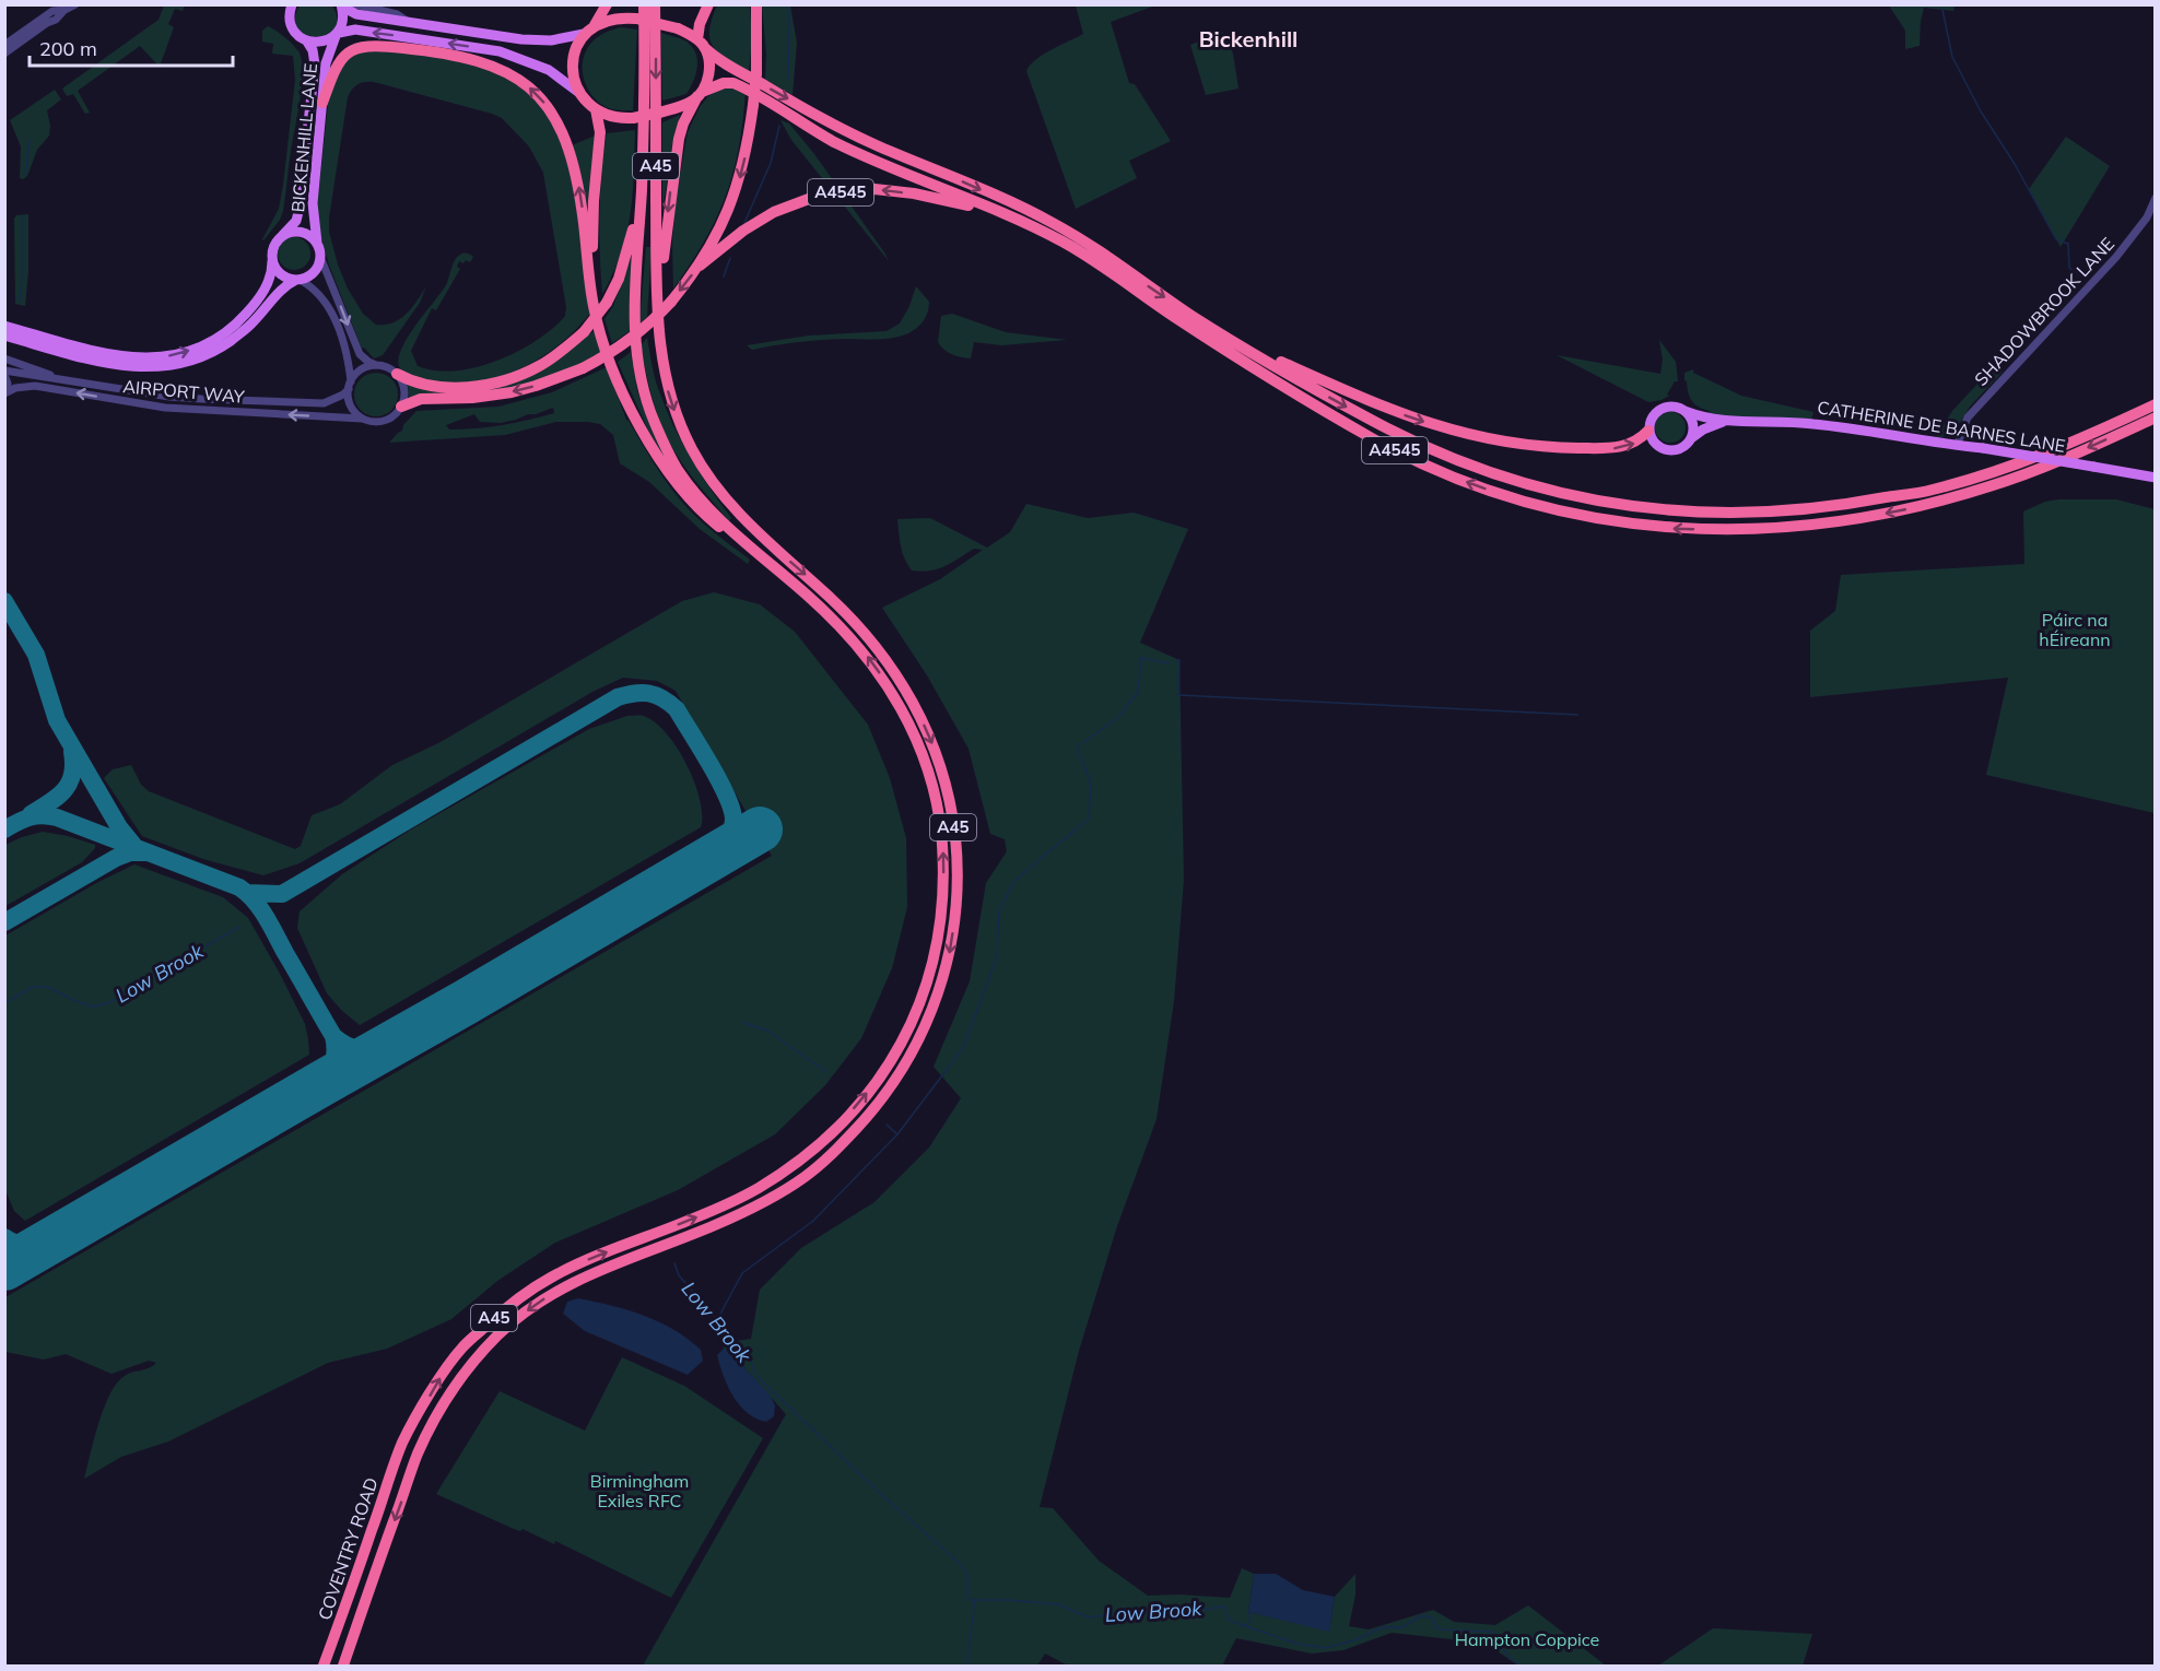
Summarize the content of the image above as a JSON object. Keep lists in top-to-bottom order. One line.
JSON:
{"streets":{"highway":["A45","A4545","COVENTRY ROAD"],"main road":["BICKENHILL LANE","CATHERINE DE BARNES LANE"],"street":["SHADOWBROOK LANE","AIRPORT WAY"]},"crossings":[["A45","COVENTRY ROAD"],["SHADOWBROOK LANE","CATHERINE DE BARNES LANE"]],"districts":["Bickenhill"],"water":["Low Brook"],"parks":["Páirc na hÉireann","Birmingham Exiles RFC","Hampton Coppice"],"scale_bar":"200 m"}
